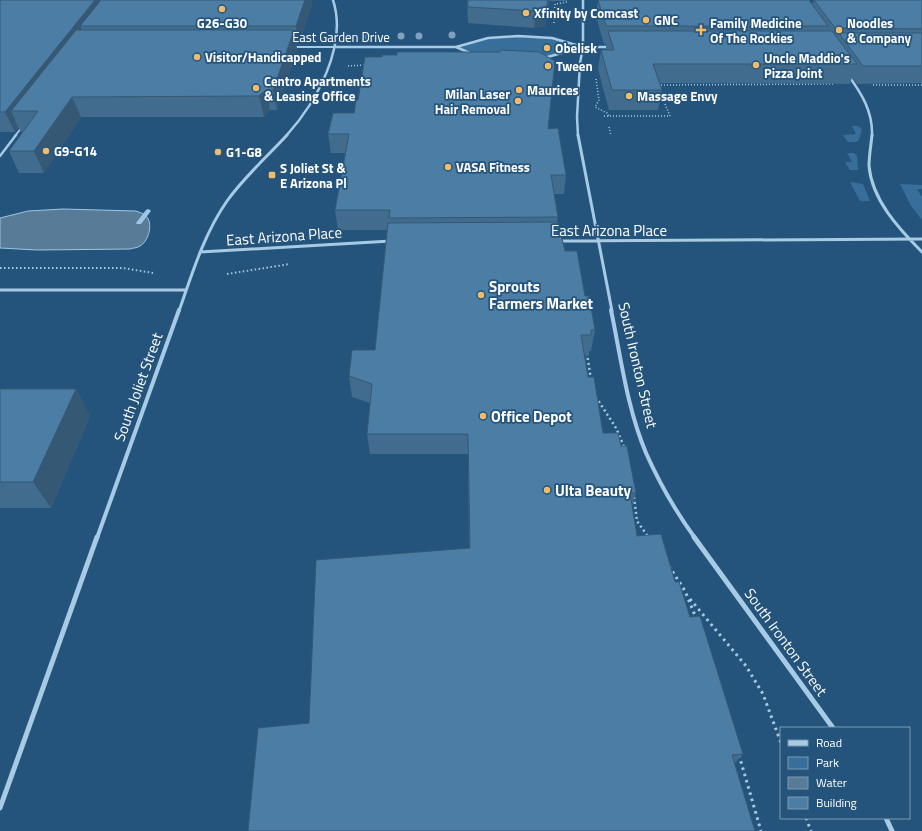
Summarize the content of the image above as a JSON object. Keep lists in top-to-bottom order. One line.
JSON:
{"streets":{"street":["East Garden Drive","East Arizona Place","South Ironton Street","South Joliet Street"]},"crossings":[["East Garden Drive","South Ironton Street"],["East Garden Drive","South Joliet Street"],["East Arizona Place","South Ironton Street"],["East Arizona Place","South Joliet Street"]],"places":{"other":["G26-G30","Xfinity by Comcast","GNC","Noodles & Company","Obelisk","Visitor/Handicapped","Uncle Maddio's Pizza Joint","Tween","Centro Apartments & Leasing Office","Maurices","Massage Envy","Milan Laser Hair Removal","G9-G14","G1-G8","VASA Fitness","Sprouts Farmers Market","Office Depot","Ulta Beauty"],"health":["Family Medicine Of The Rockies"],"transit":["S Joliet St & E Arizona Pl"]},"legend":["Road","Park","Water","Building"]}
